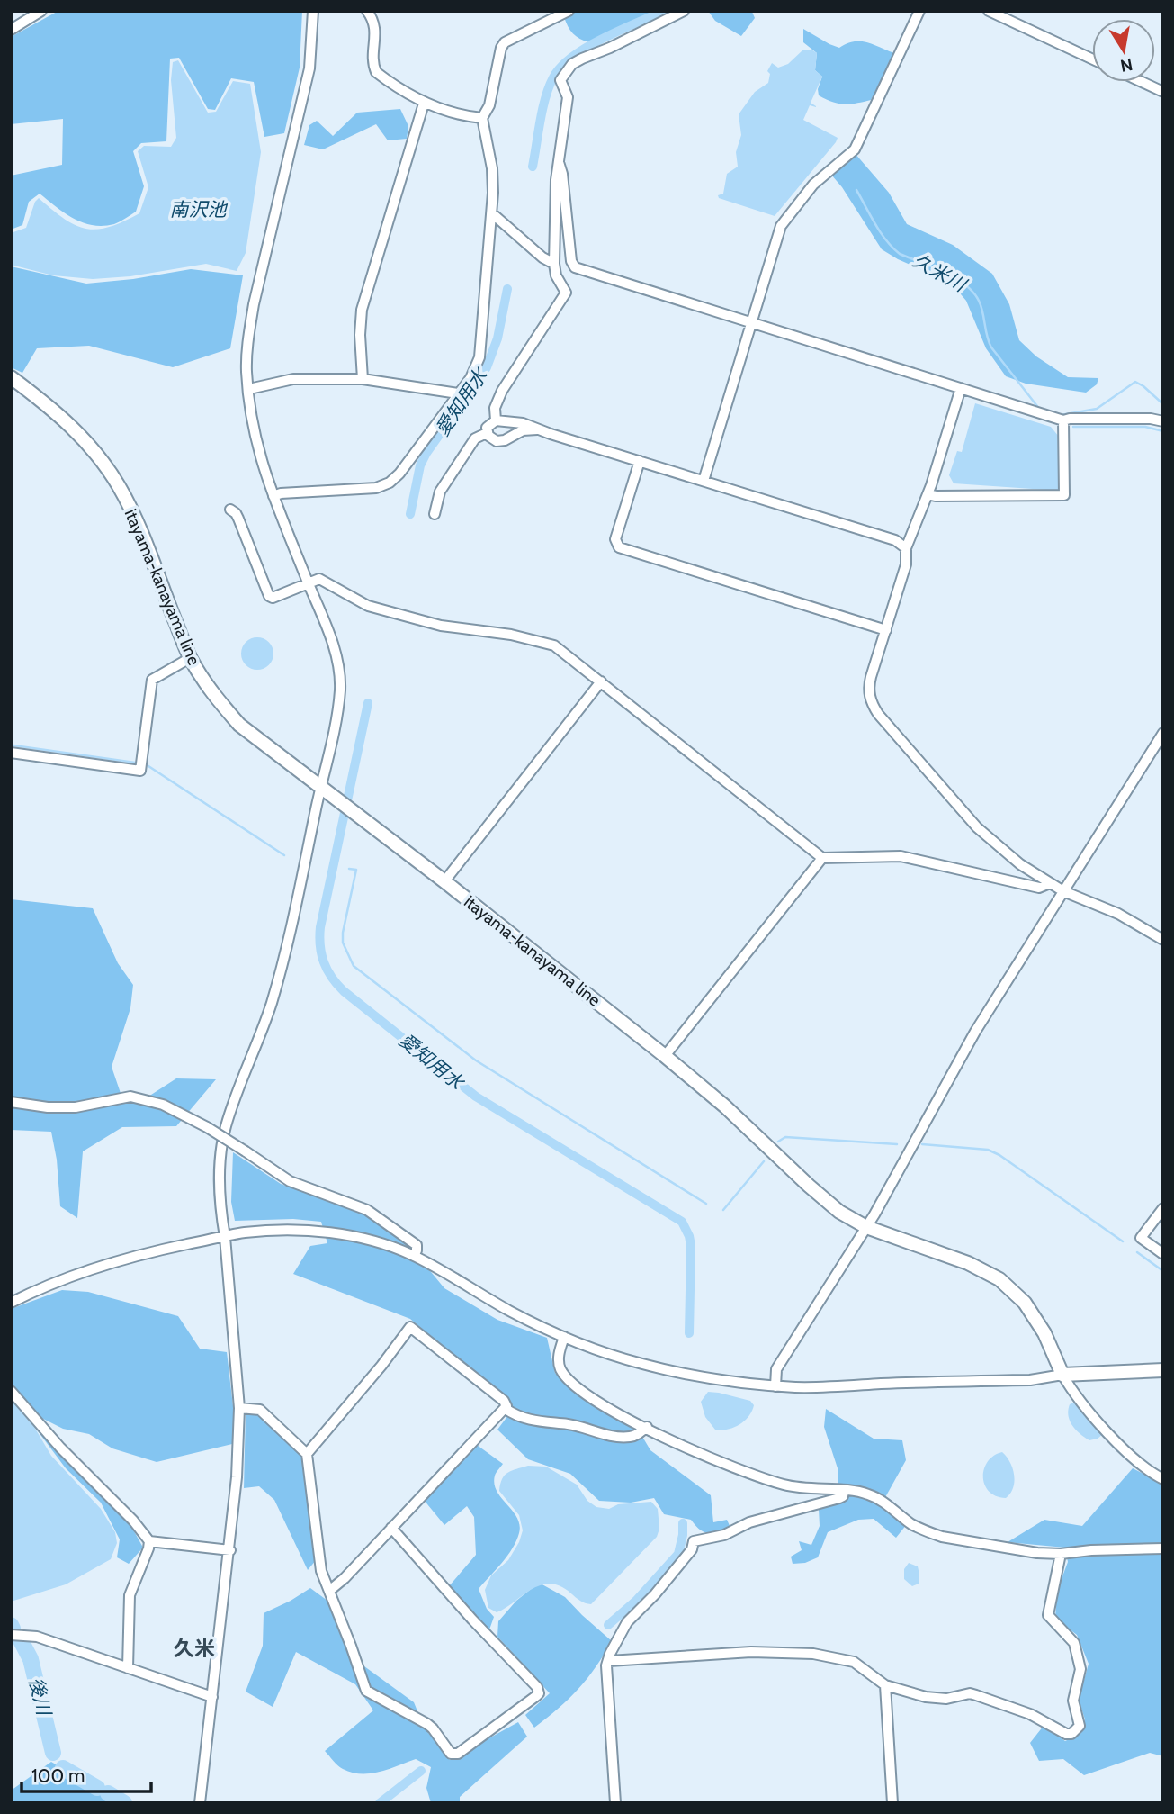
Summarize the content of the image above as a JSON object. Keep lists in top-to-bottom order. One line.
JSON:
{"streets":{"main road":["itayama-kanayama line"]},"districts":["久米"],"water":["南沢池","久米川","愛知用水","後川"],"scale_bar":"100 m","north":"bottom"}
